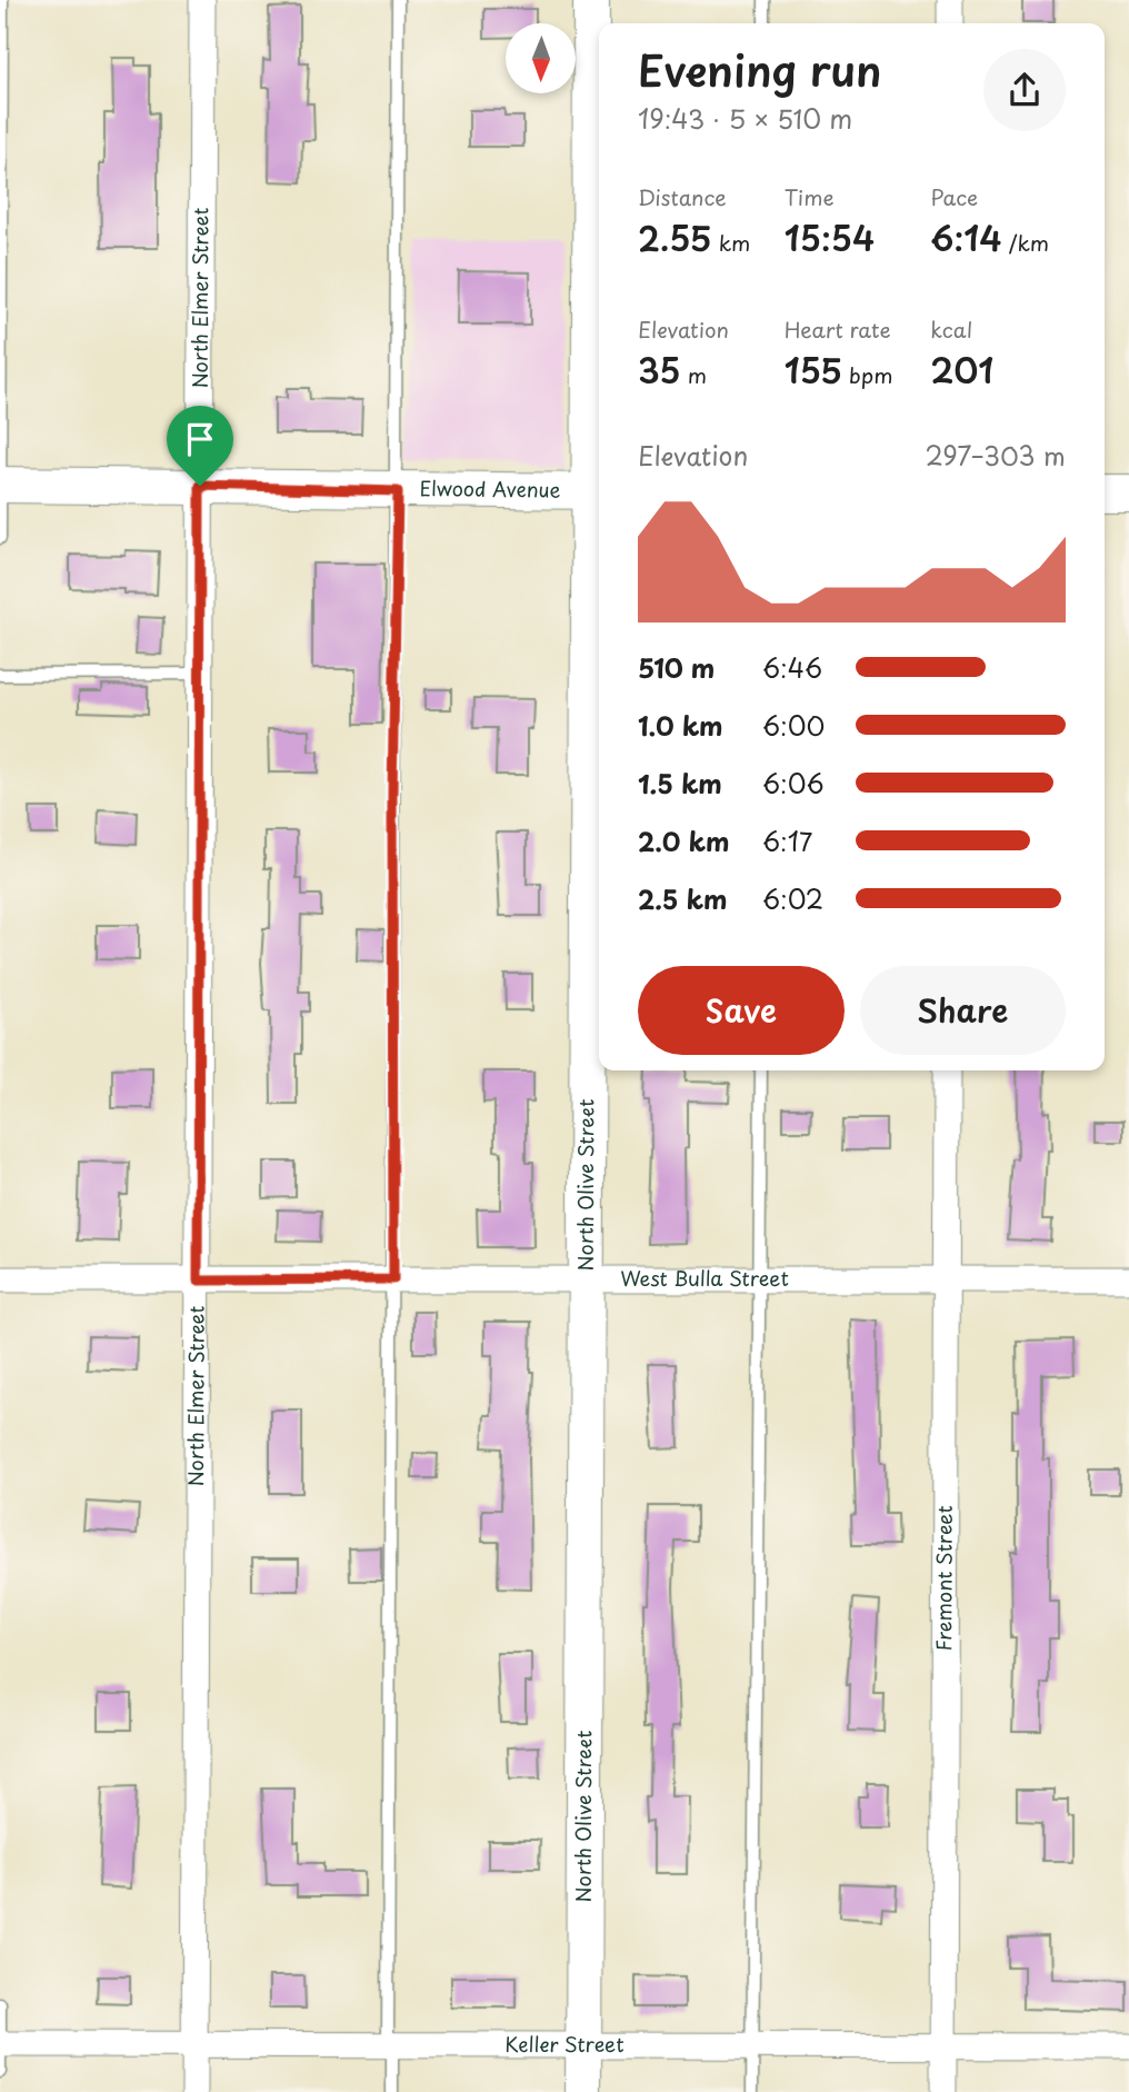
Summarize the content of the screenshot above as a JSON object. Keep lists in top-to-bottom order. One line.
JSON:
{"streets":{"street":["North Elmer Street","Elwood Avenue","North Olive Street","West Bulla Street","Fremont Street","Keller Street"]},"crossings":[["North Elmer Street","Elwood Avenue"],["North Elmer Street","West Bulla Street"],["North Elmer Street","Keller Street"],["Elwood Avenue","North Olive Street"],["North Olive Street","West Bulla Street"],["North Olive Street","Keller Street"],["West Bulla Street","Fremont Street"],["Fremont Street","Keller Street"]],"north":"bottom","page":{"heading":["Evening run","19:43 · 5 × 510 m"],"stats":[["Distance","2.55 km"],["Time","15:54"],["Pace","6:14 /km"],["Elevation","35 m"],["Heart rate","155 bpm"],["kcal","201"]],"chart":["Elevation","297–303 m"],"list":[{"name":"510 m","note":"6:46"},{"name":"1.0 km","note":"6:00"},{"name":"1.5 km","note":"6:06"},{"name":"2.0 km","note":"6:17"},{"name":"2.5 km","note":"6:02"}],"buttons":["Save","Share"]}}
